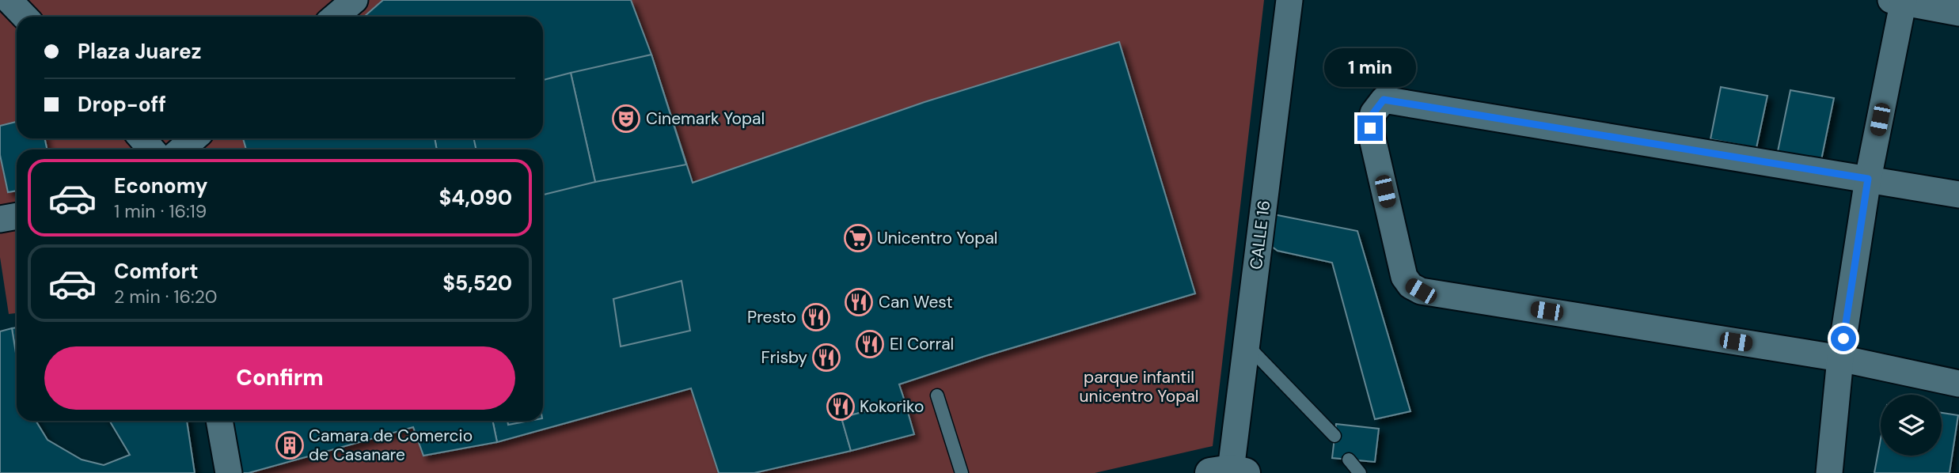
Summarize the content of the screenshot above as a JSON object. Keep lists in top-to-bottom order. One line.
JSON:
{"streets":{"street":["CALLE 16"]},"parks":["parque infantil unicentro Yopal"],"places":{"theatre":["Cinemark Yopal"],"supermarket":["Unicentro Yopal"],"restaurant":["Can West","Presto","El Corral","Frisby","Kokoriko"],"building":["Camara de Comercio de Casanare"]},"page":{"banner":["Plaza Juarez","Drop-off"],"bubble":"1 min","list":[{"name":"Economy","note":"1 min · 16:19","value":"$4,090"},{"name":"Comfort","note":"2 min · 16:20","value":"$5,520"}],"buttons":"Confirm"}}
